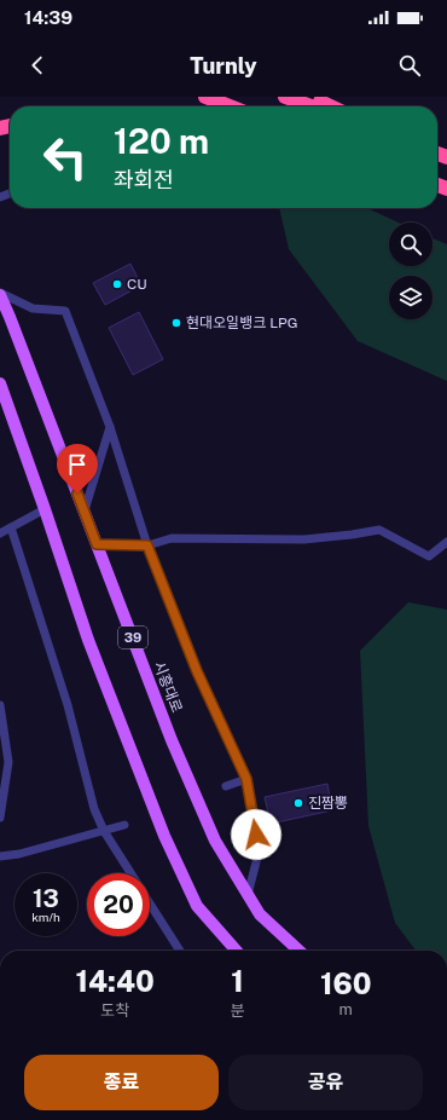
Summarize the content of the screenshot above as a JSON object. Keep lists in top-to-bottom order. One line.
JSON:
{"streets":{"main road":["39","시흥대로"]},"places":["CU","현대오일뱅크 LPG","진짬뽕"],"page":{"status":"14:39","header":"Turnly","turn":["120 m","좌회전"],"speed":"13 km/h","limit":"20","eta":["14:40","도착","1","분","160","m"],"buttons":["종료","공유"]}}
